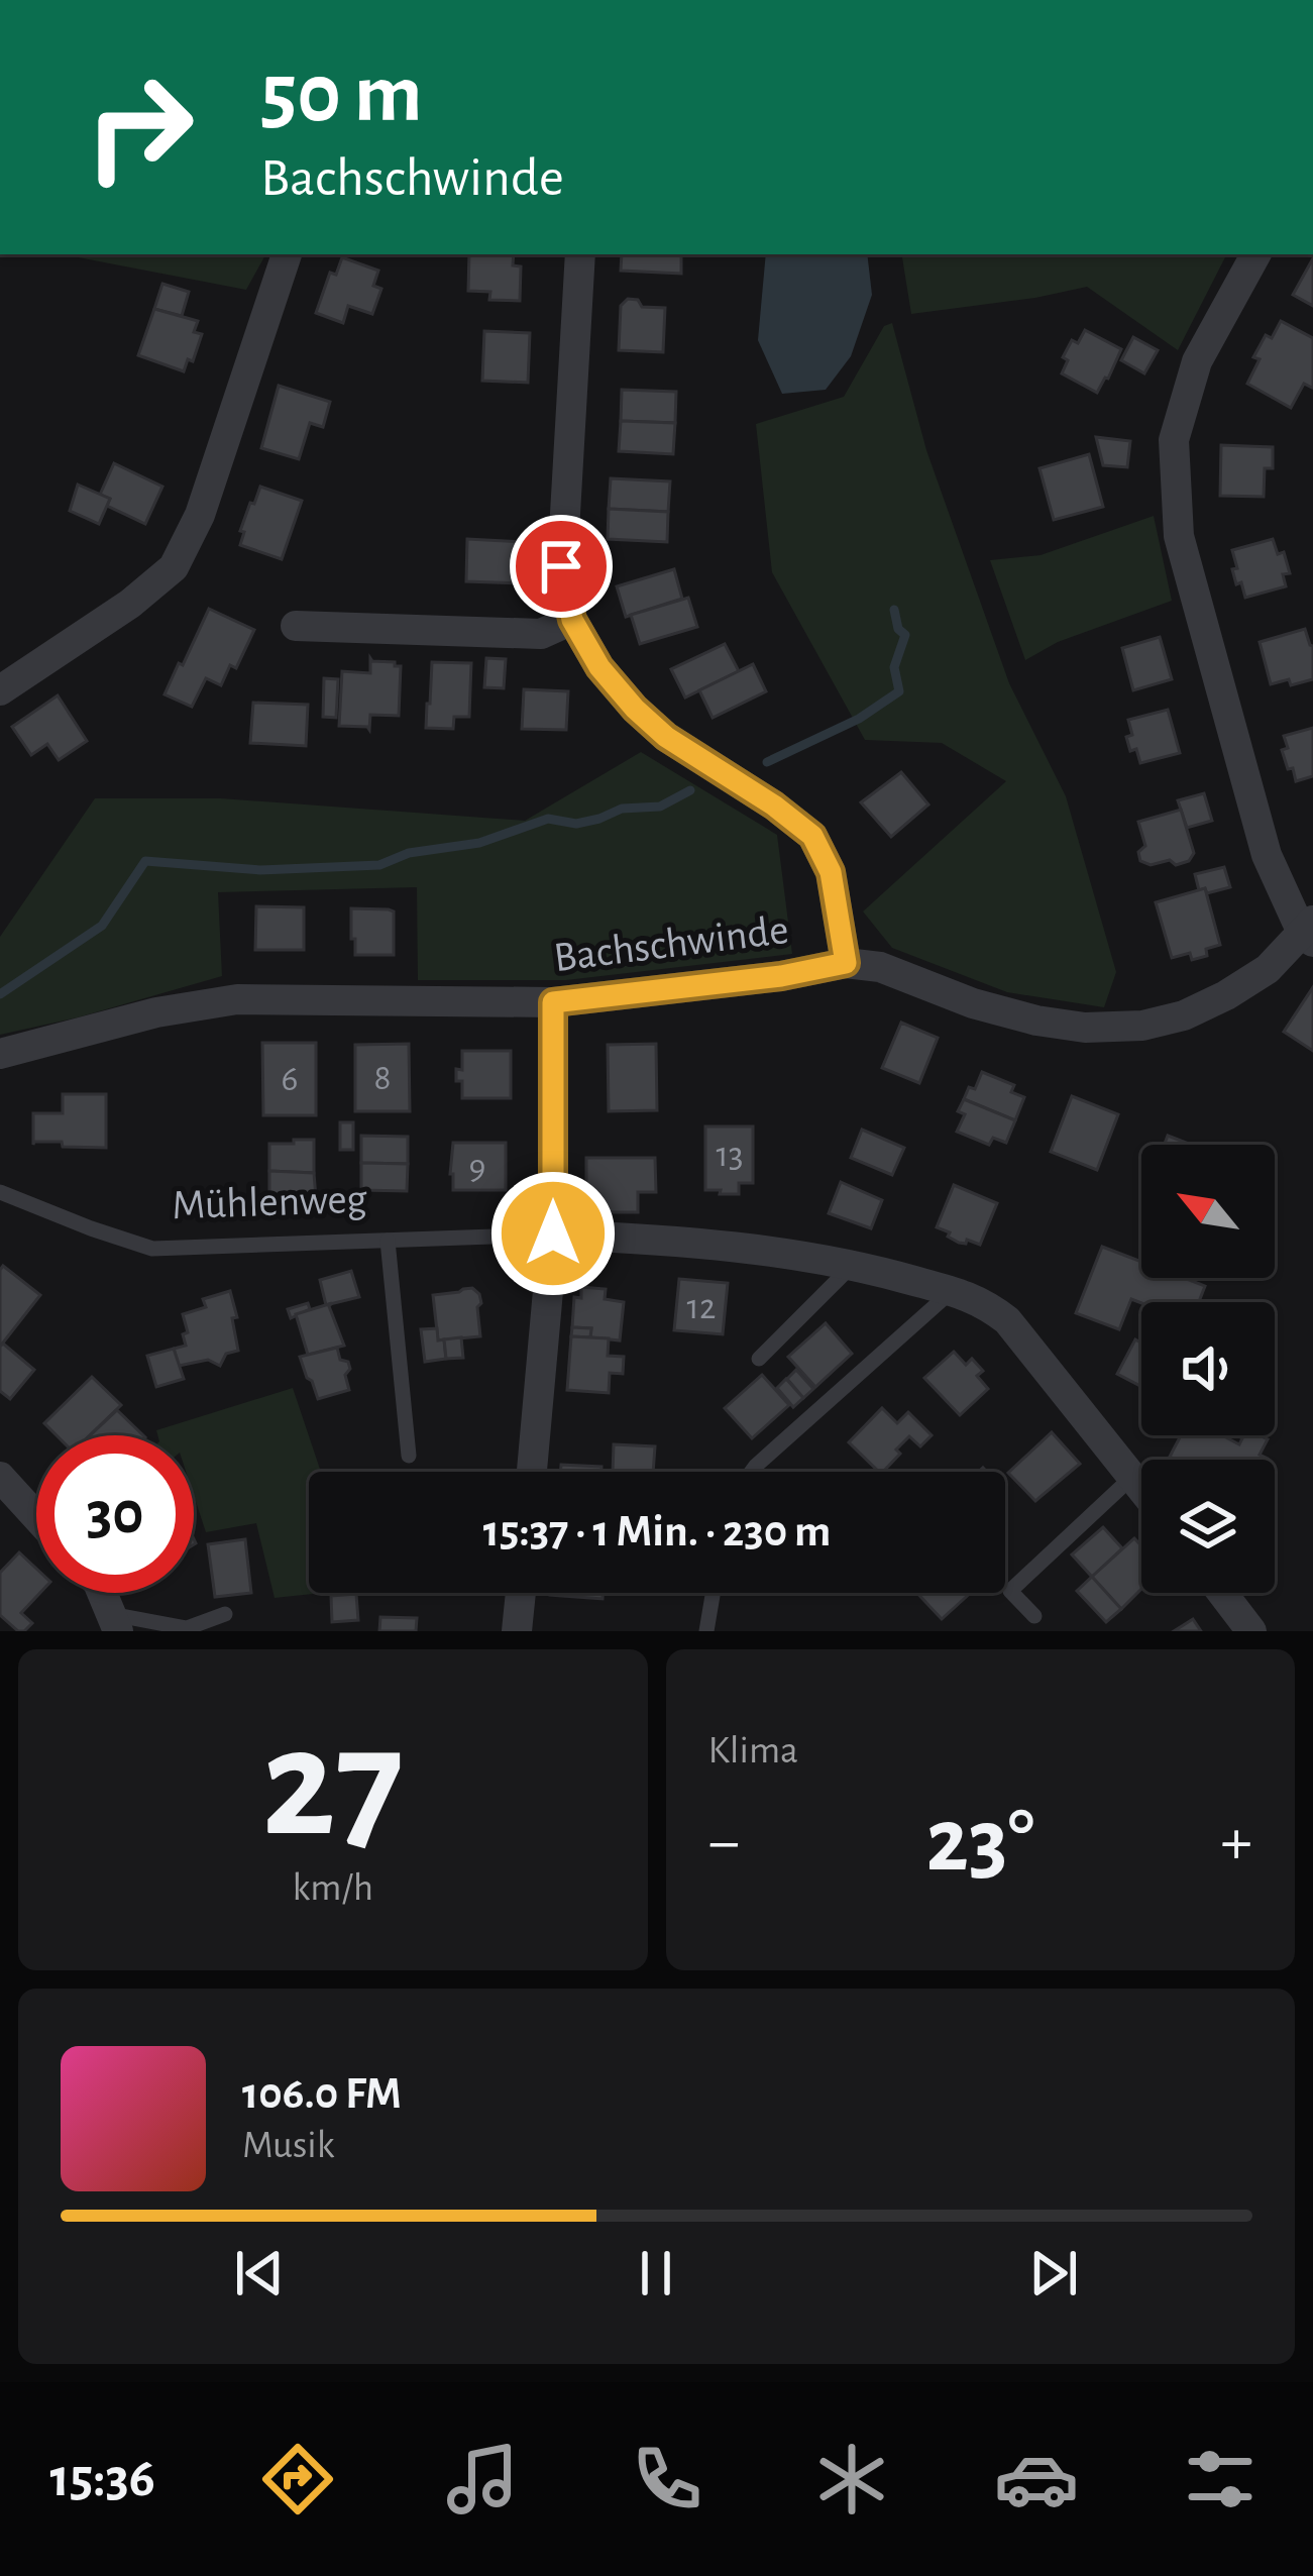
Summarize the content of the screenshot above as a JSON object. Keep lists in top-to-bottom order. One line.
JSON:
{"streets":{"street":["Bachschwinde","Mühlenweg"]},"house_numbers":["8","6","13","9","12"],"north":"top left","page":{"turn":["50 m","Bachschwinde"],"limit":"30","trip":"15:37 · 1 Min. · 230 m","tile":[["27","km/h"],"Klima"],"heat":["−","23°","+"],"song":["106.0 FM","Musik"],"tabs":"15:36"}}
